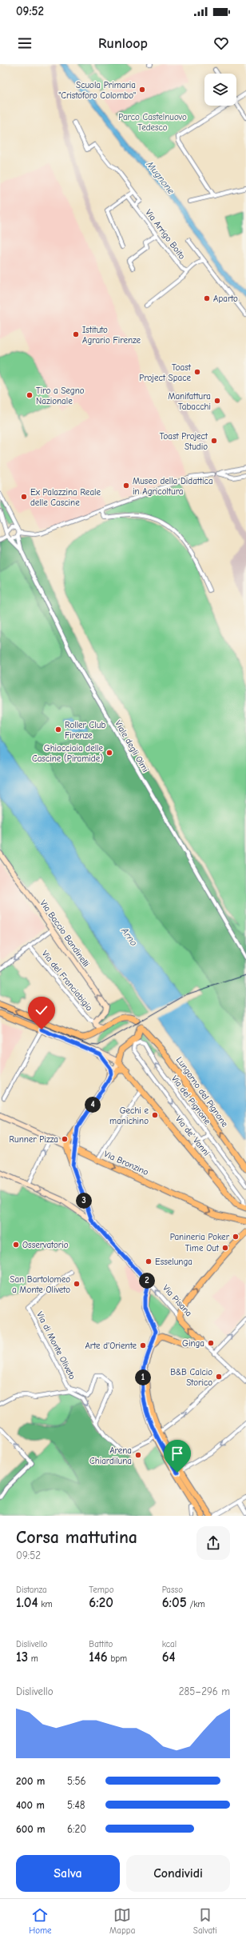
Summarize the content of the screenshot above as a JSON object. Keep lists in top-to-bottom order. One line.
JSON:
{"streets":{"main road":["Lungarno del Pignone","Via de' Vanni","Via Bronzino","Via Pisana"],"street":["Via Arrigo Boito","Viale degli Olmi","Via Baccio Bandinelli","Via del Franciabigio","Via del Pignone","Via di Monte Oliveto"]},"crossings":[["Via Baccio Bandinelli","Via del Franciabigio"],["Lungarno del Pignone","Via de' Vanni"],["Via Pisana","Via di Monte Oliveto"]],"one_way":["Via Baccio Bandinelli","Via de' Vanni","Via Bronzino"],"water":["Mugnone","Arno"],"parks":["Parco Castelnuovo Tedesco"],"places":["Scuola Primaria \"Cristoforo Colombo\"","Aparto","Istituto Agrario Firenze","Toast Project Space","Tiro a Segno Nazionale","Manifattura Tabacchi","Toast Project Studio","Museo della Didattica in Agricoltura","Ex Palazzina Reale delle Cascine","Roller Club Firenze","Ghiacciaia delle Cascine (Piramide)","Gechi e manichino","Runner Pizza","Panineria Poker","Osservatorio","Time Out","Esselunga","San Bartolomeo a Monte Oliveto","Ginga","Arte d'Oriente","B&B Calcio Storico","Arena Chiardiluna"],"page":{"status":"09:52","header":"Runloop","pins":["4","3","2","1"],"heading":["Corsa mattutina","09:52"],"stats":[["Distanza","1.04 km"],["Tempo","6:20"],["Passo","6:05 /km"],["Dislivello","13 m"],["Battito","146 bpm"],["kcal","64"]],"chart":["Dislivello","285–296 m"],"list":[{"name":"200 m","note":"5:56"},{"name":"400 m","note":"5:48"},{"name":"600 m","note":"6:20"}],"buttons":["Salva","Condividi"],"tabs":["Home","Mappa","Salvati"]}}
